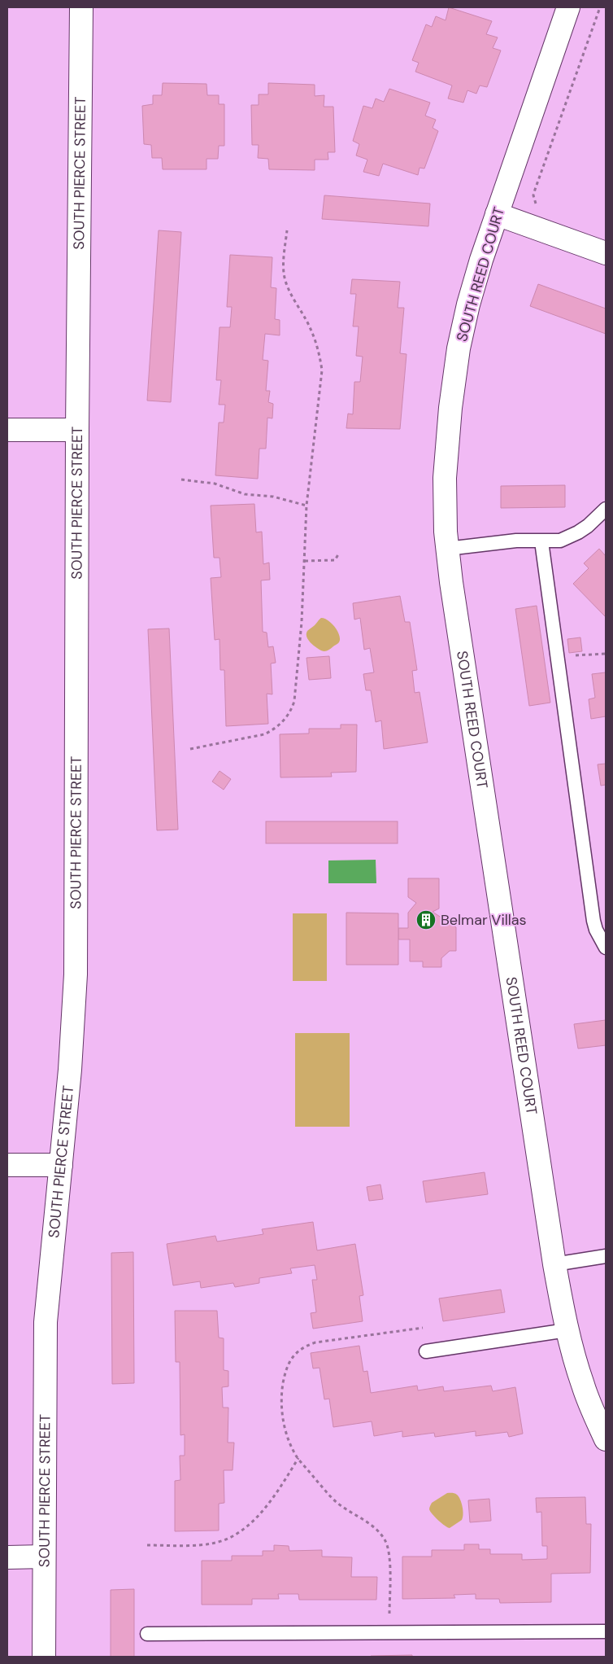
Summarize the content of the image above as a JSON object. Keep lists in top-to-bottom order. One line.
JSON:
{"streets":{"street":["SOUTH PIERCE STREET","SOUTH REED COURT"]},"places":{"building":["Belmar Villas"]}}
